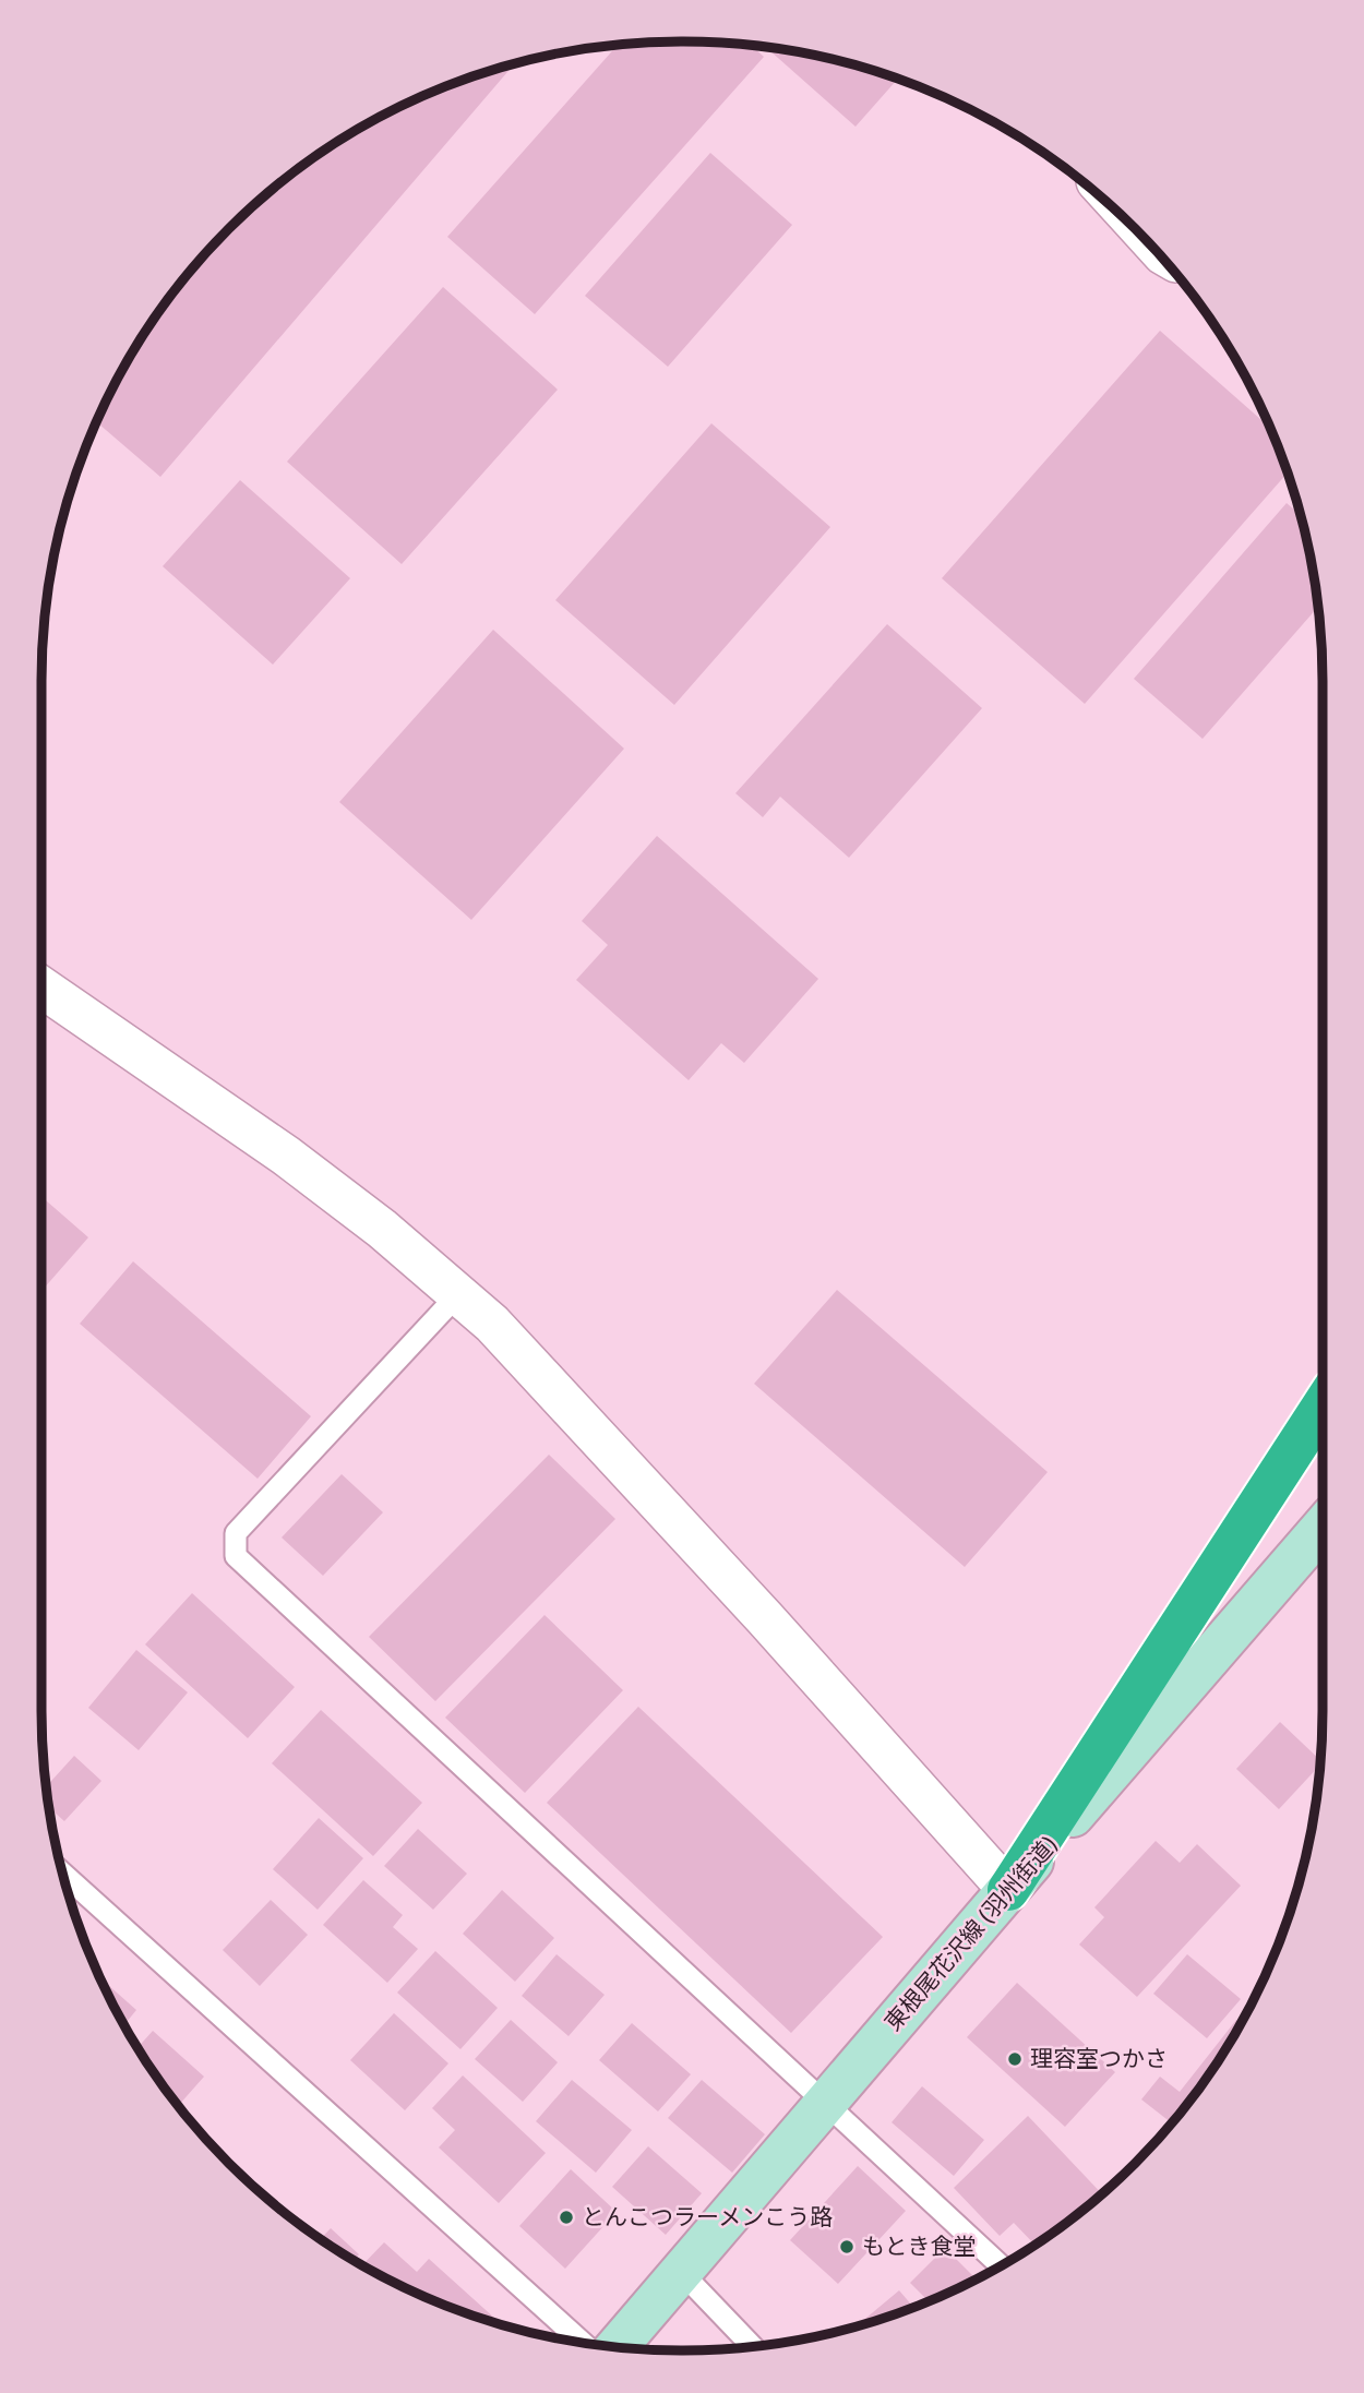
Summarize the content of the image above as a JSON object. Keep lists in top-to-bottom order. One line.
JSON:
{"streets":{"main road":["東根尾花沢線 (羽州街道)"]},"places":["理容室つかさ","とんこつラーメンこう路","もとき食堂"]}
